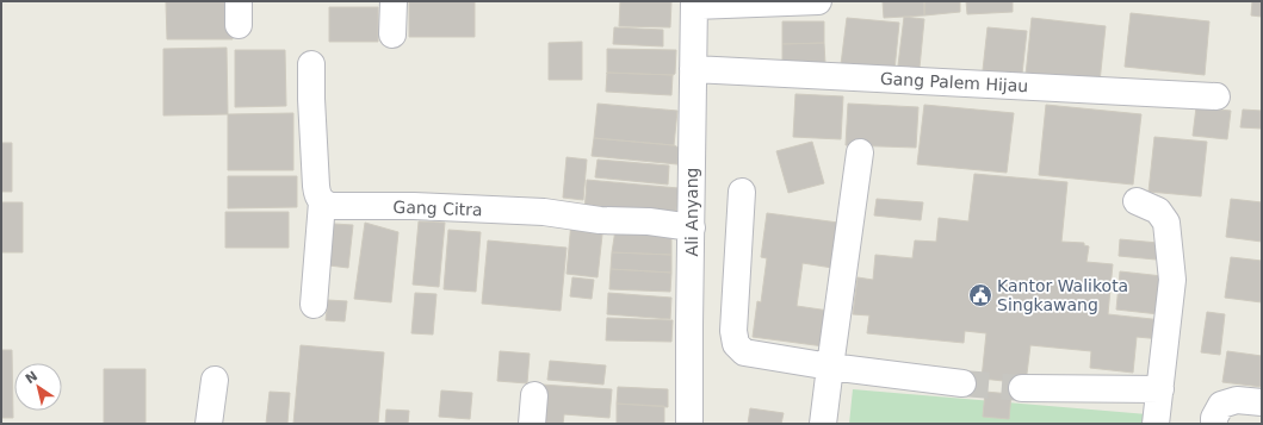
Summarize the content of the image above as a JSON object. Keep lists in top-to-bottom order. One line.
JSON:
{"streets":{"street":["Gang Palem Hijau","Gang Citra","Ali Anyang"]},"crossings":[["Gang Palem Hijau","Ali Anyang"],["Gang Citra","Ali Anyang"]],"places":{"public building":["Kantor Walikota Singkawang"]},"north":"top left"}
